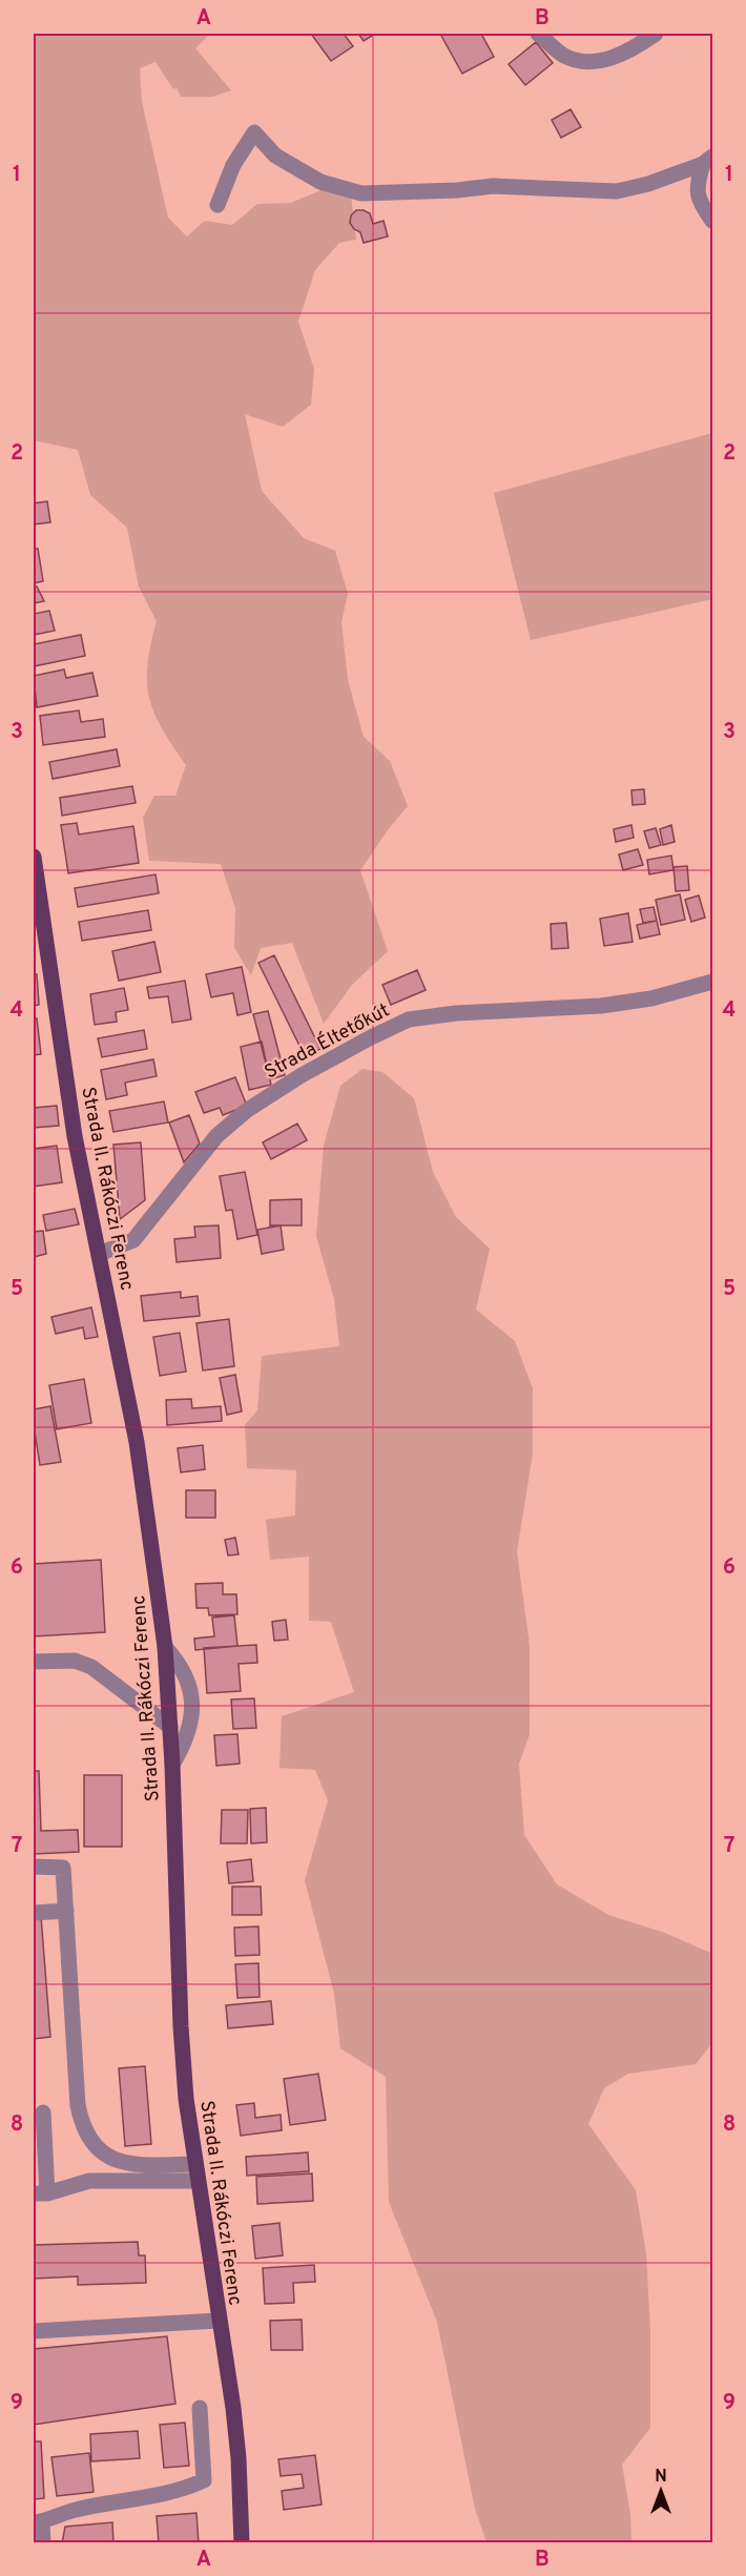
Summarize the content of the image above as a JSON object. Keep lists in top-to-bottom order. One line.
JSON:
{"streets":{"main road":["Strada II. Rákóczi Ferenc"],"street":["Strada Éltetőkút"]},"crossings":[["Strada Éltetőkút","Strada II. Rákóczi Ferenc"]],"north":"top","grid":{"columns":["A","B"],"rows":["1","2","3","4","5","6","7","8","9"]}}
